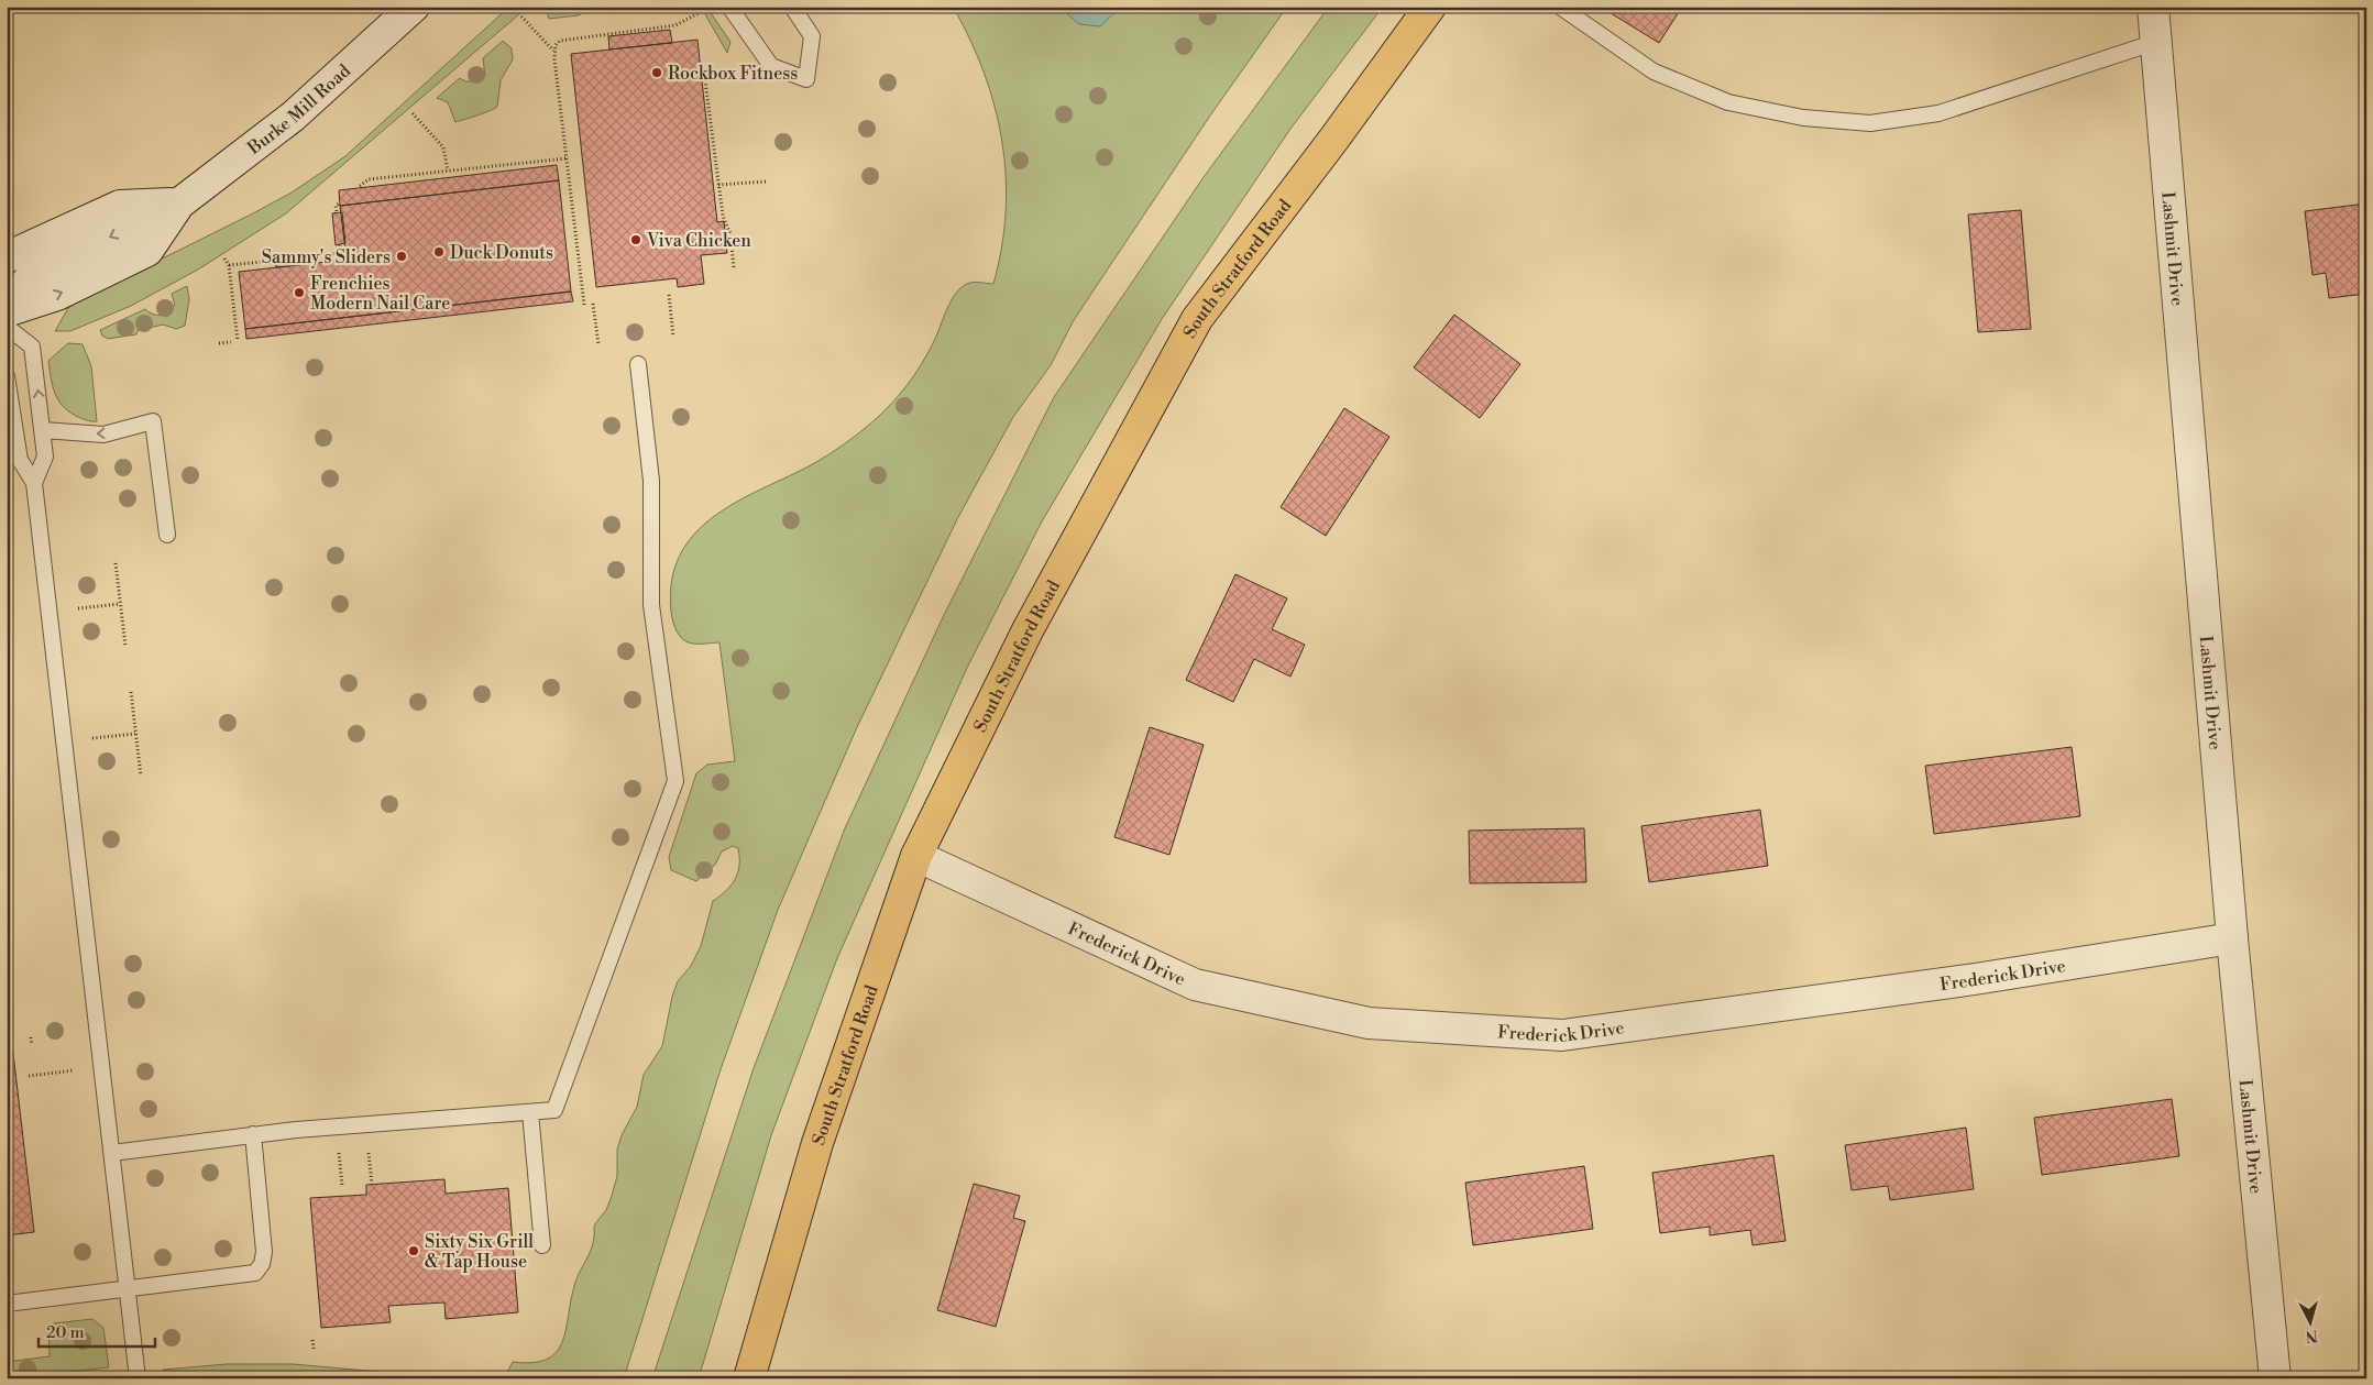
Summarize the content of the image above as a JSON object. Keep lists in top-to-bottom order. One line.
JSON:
{"streets":{"main road":["South Stratford Road"],"street":["Burke Mill Road","Lashmit Drive","Frederick Drive"]},"crossings":[["Lashmit Drive","Frederick Drive"],["South Stratford Road","Frederick Drive"]],"places":["Rockbox Fitness","Viva Chicken","Duck Donuts","Sammy's Sliders","Frenchies Modern Nail Care","Sixty Six Grill & Tap House"],"scale_bar":"20 m","north":"bottom"}
